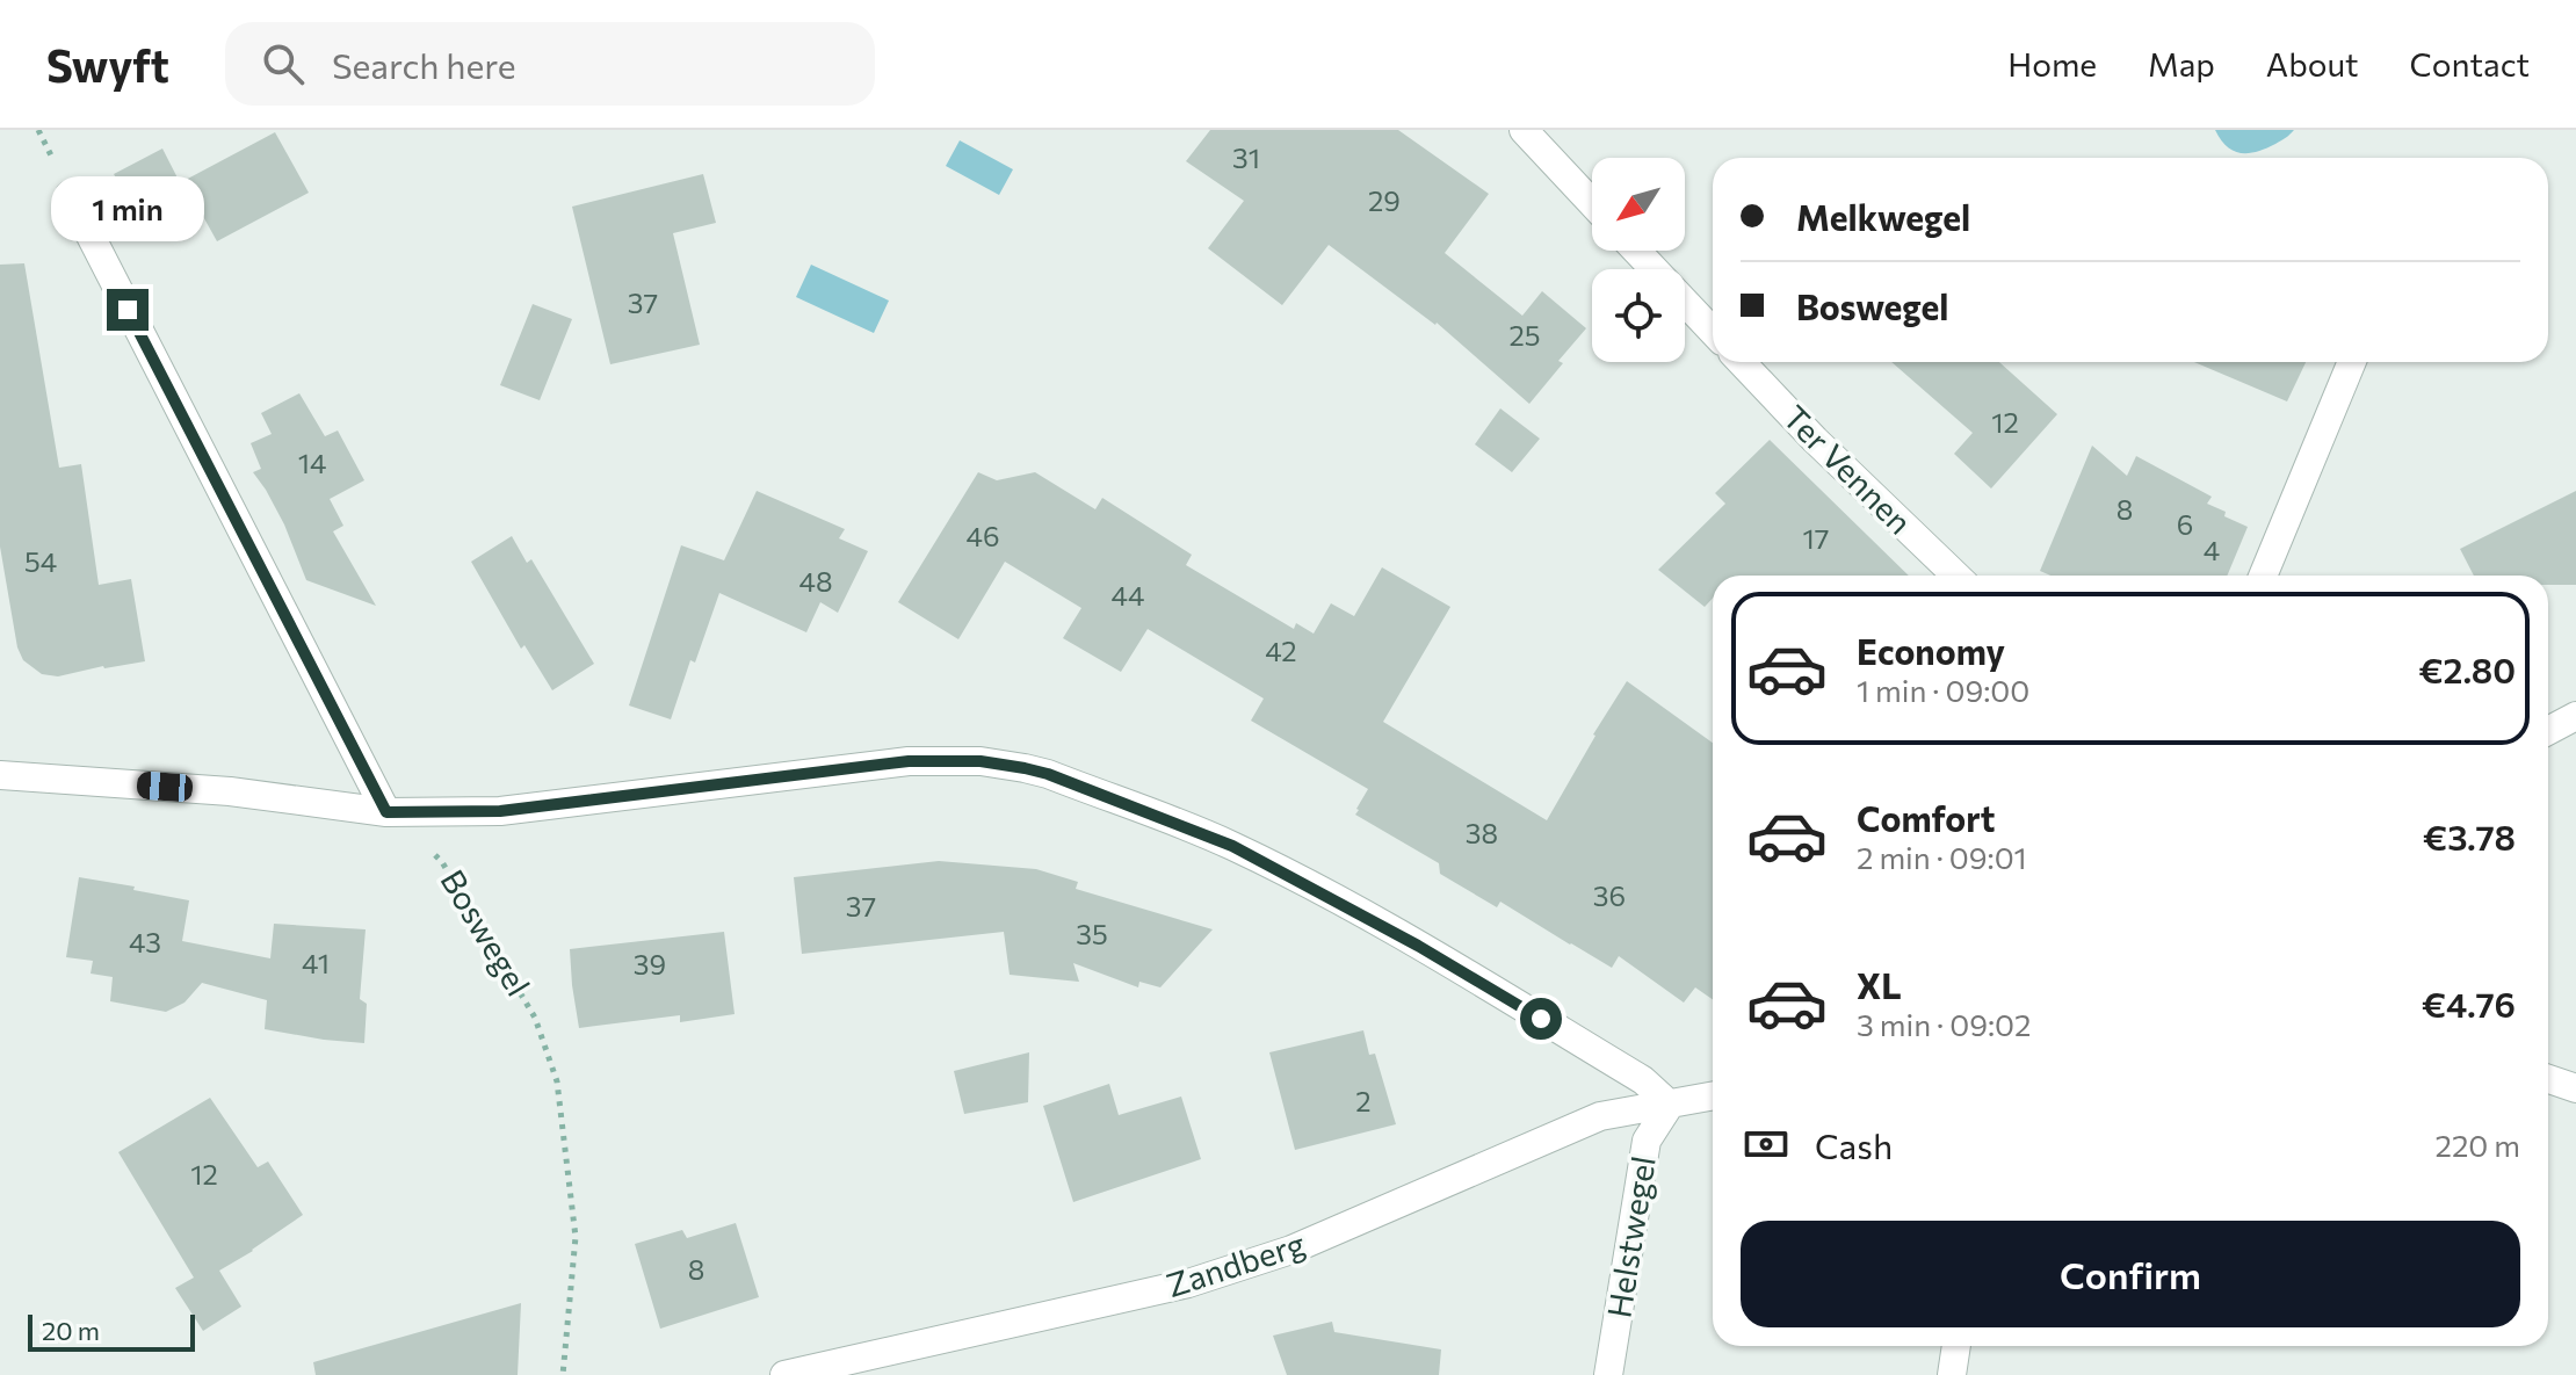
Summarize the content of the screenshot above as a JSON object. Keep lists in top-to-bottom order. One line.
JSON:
{"streets":{"street":["Ter Vennen","Helstwegel","Zandberg"],"path":["Boswegel"]},"crossings":[["Helstwegel","Zandberg"]],"house_numbers":["31","29","37","25","12","14","8","6","46","17","4","54","48","44","42","38","36","37","35","43","41","39","2","12","8"],"scale_bar":"20 m","north":"bottom left","page":{"header":"Swyft","search":"Search here","nav":["Home","Map","About","Contact"],"banner":["Melkwegel","Boswegel"],"bubble":"1 min","list":[{"name":"Economy","note":"1 min · 09:00","value":"€2.80"},{"name":"Comfort","note":"2 min · 09:01","value":"€3.78"},{"name":"XL","note":"3 min · 09:02","value":"€4.76"}],"pay":["Cash","220 m"],"buttons":"Confirm","scale":"20 m"}}
